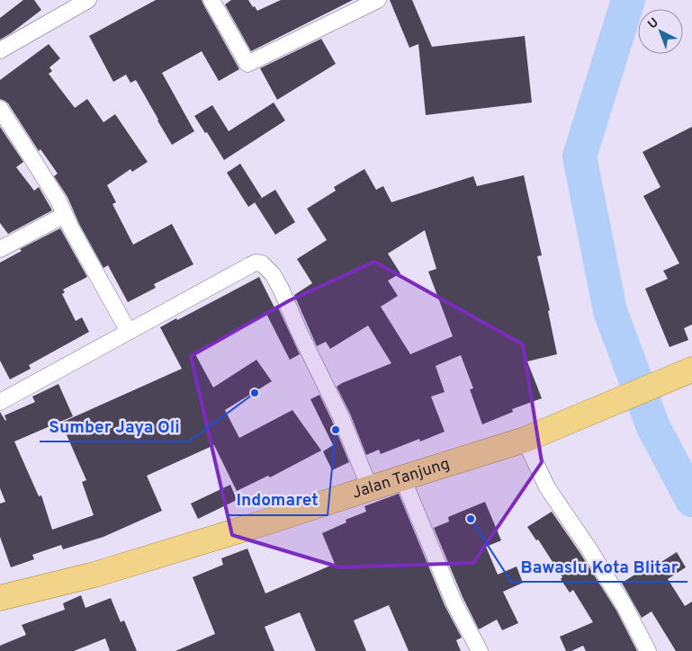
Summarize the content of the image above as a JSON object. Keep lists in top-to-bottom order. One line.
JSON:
{"streets":{"main road":["Jalan Tanjung"]},"places":["Sumber Jaya Oli","Indomaret","Bawaslu Kota Blitar"],"north":"top left"}
